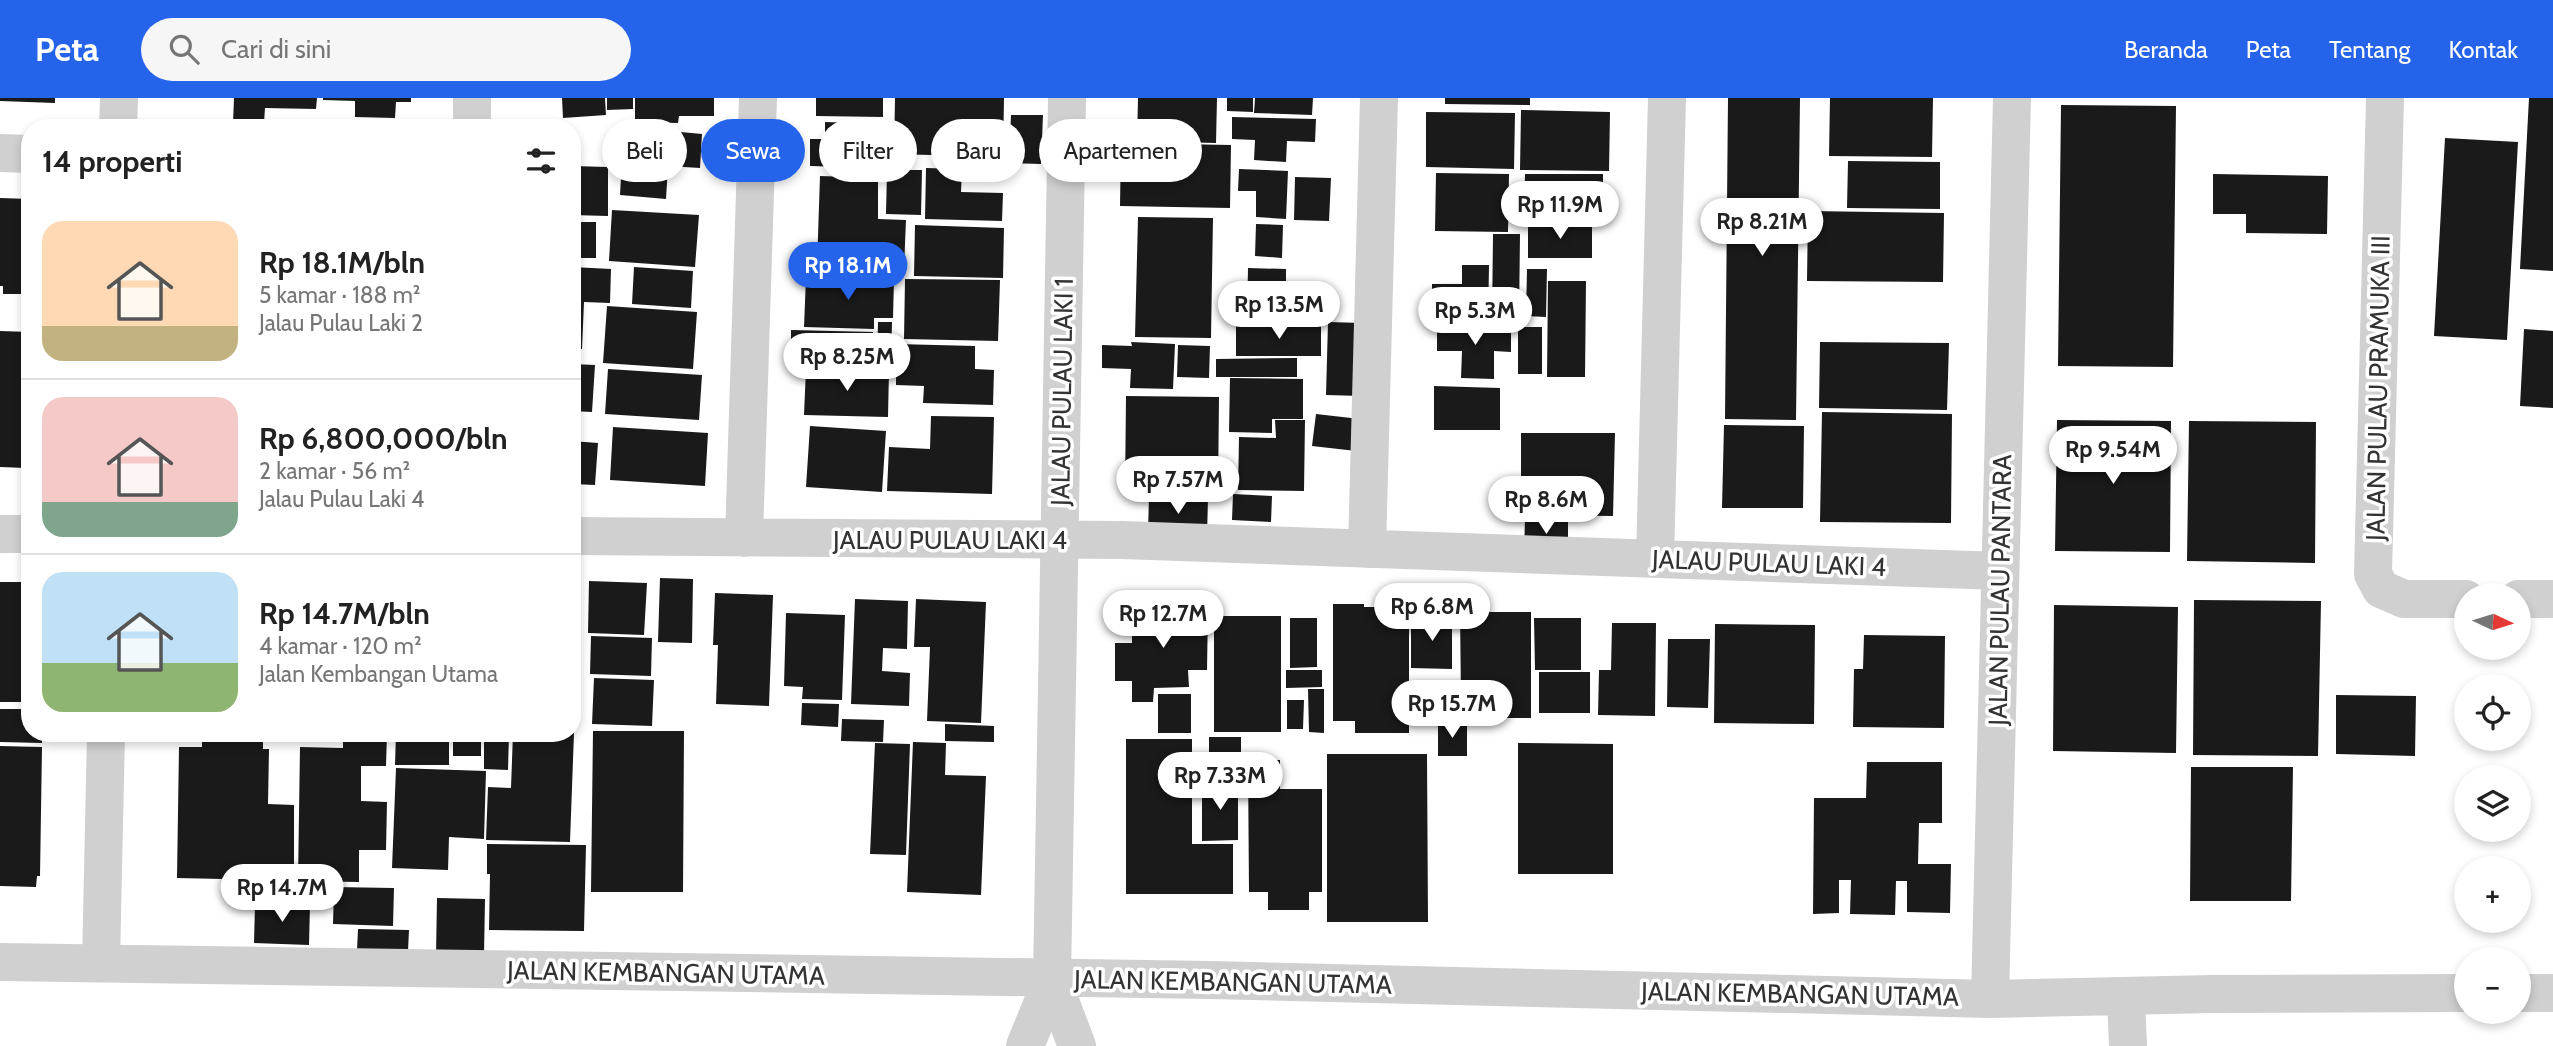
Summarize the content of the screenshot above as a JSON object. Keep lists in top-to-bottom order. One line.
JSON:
{"streets":{"street":["JALAN PULAU PRAMUKA III","JALAU PULAU LAKI 1","JALAU PULAU LAKI 4","JALAN PULAU PANTARA","JALAN KEMBANGAN UTAMA"]},"crossings":[["JALAU PULAU LAKI 1","JALAU PULAU LAKI 4"],["JALAU PULAU LAKI 1","JALAN KEMBANGAN UTAMA"],["JALAU PULAU LAKI 4","JALAN PULAU PANTARA"],["JALAN PULAU PANTARA","JALAN KEMBANGAN UTAMA"]],"north":"right","page":{"header":"Peta","search":"Cari di sini","nav":["Beranda","Peta","Tentang","Kontak"],"chip":["Beli","Sewa","Filter","Baru","Apartemen"],"heading":"14 properti","price":["Rp 11.9M","Rp 8.21M","Rp 18.1M","Rp 13.5M","Rp 5.3M","Rp 8.25M","Rp 9.54M","Rp 7.57M","Rp 8.6M","Rp 6.8M","Rp 12.7M","Rp 15.7M","Rp 7.33M","Rp 14.7M"],"list":[{"name":"Rp 18.1M/bln","note":"5 kamar · 188 m² · Jalau Pulau Laki 2"},{"name":"Rp 6,800,000/bln","note":"2 kamar · 56 m² · Jalau Pulau Laki 4"},{"name":"Rp 14.7M/bln","note":"4 kamar · 120 m² · Jalan Kembangan Utama"}],"map_buttons":["+","−"]}}
